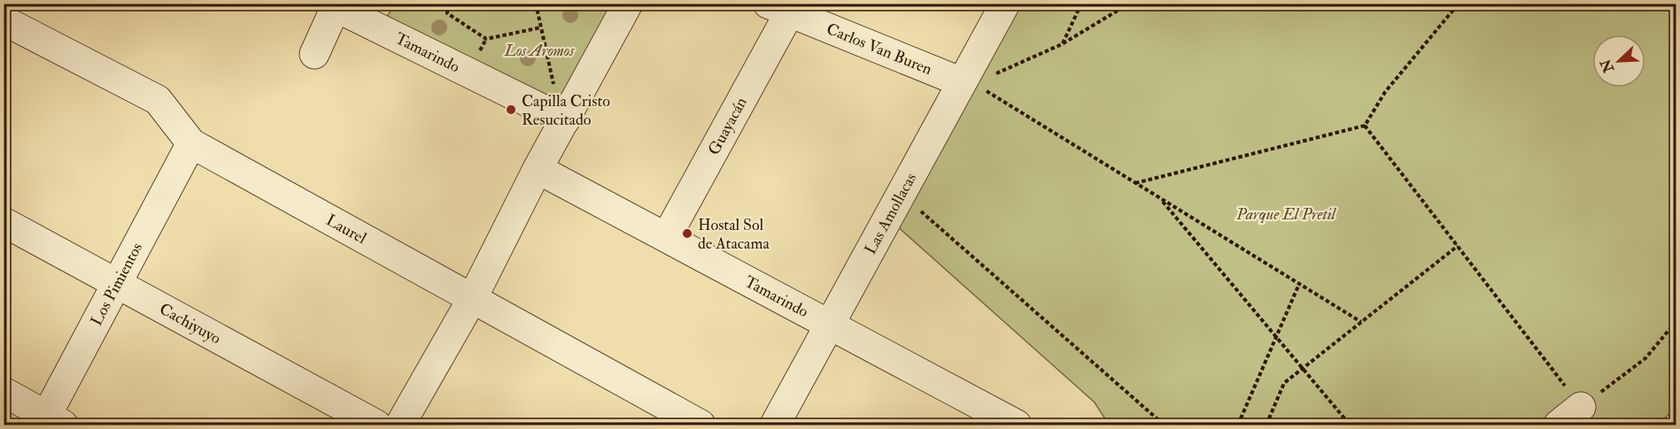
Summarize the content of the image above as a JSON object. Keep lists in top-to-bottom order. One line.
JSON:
{"streets":{"street":["Carlos Van Buren","Tamarindo","Guayacán","Las Amollacas","Laurel","Los Pimientos","Cachiyuyo"]},"crossings":[["Carlos Van Buren","Guayacán"],["Carlos Van Buren","Las Amollacas"],["Tamarindo","Guayacán"],["Tamarindo","Las Amollacas"],["Laurel","Los Pimientos"],["Los Pimientos","Cachiyuyo"]],"parks":["Los Aromos","Parque El Pretil"],"places":["Capilla Cristo Resucitado","Hostal Sol de Atacama"],"north":"bottom left"}
